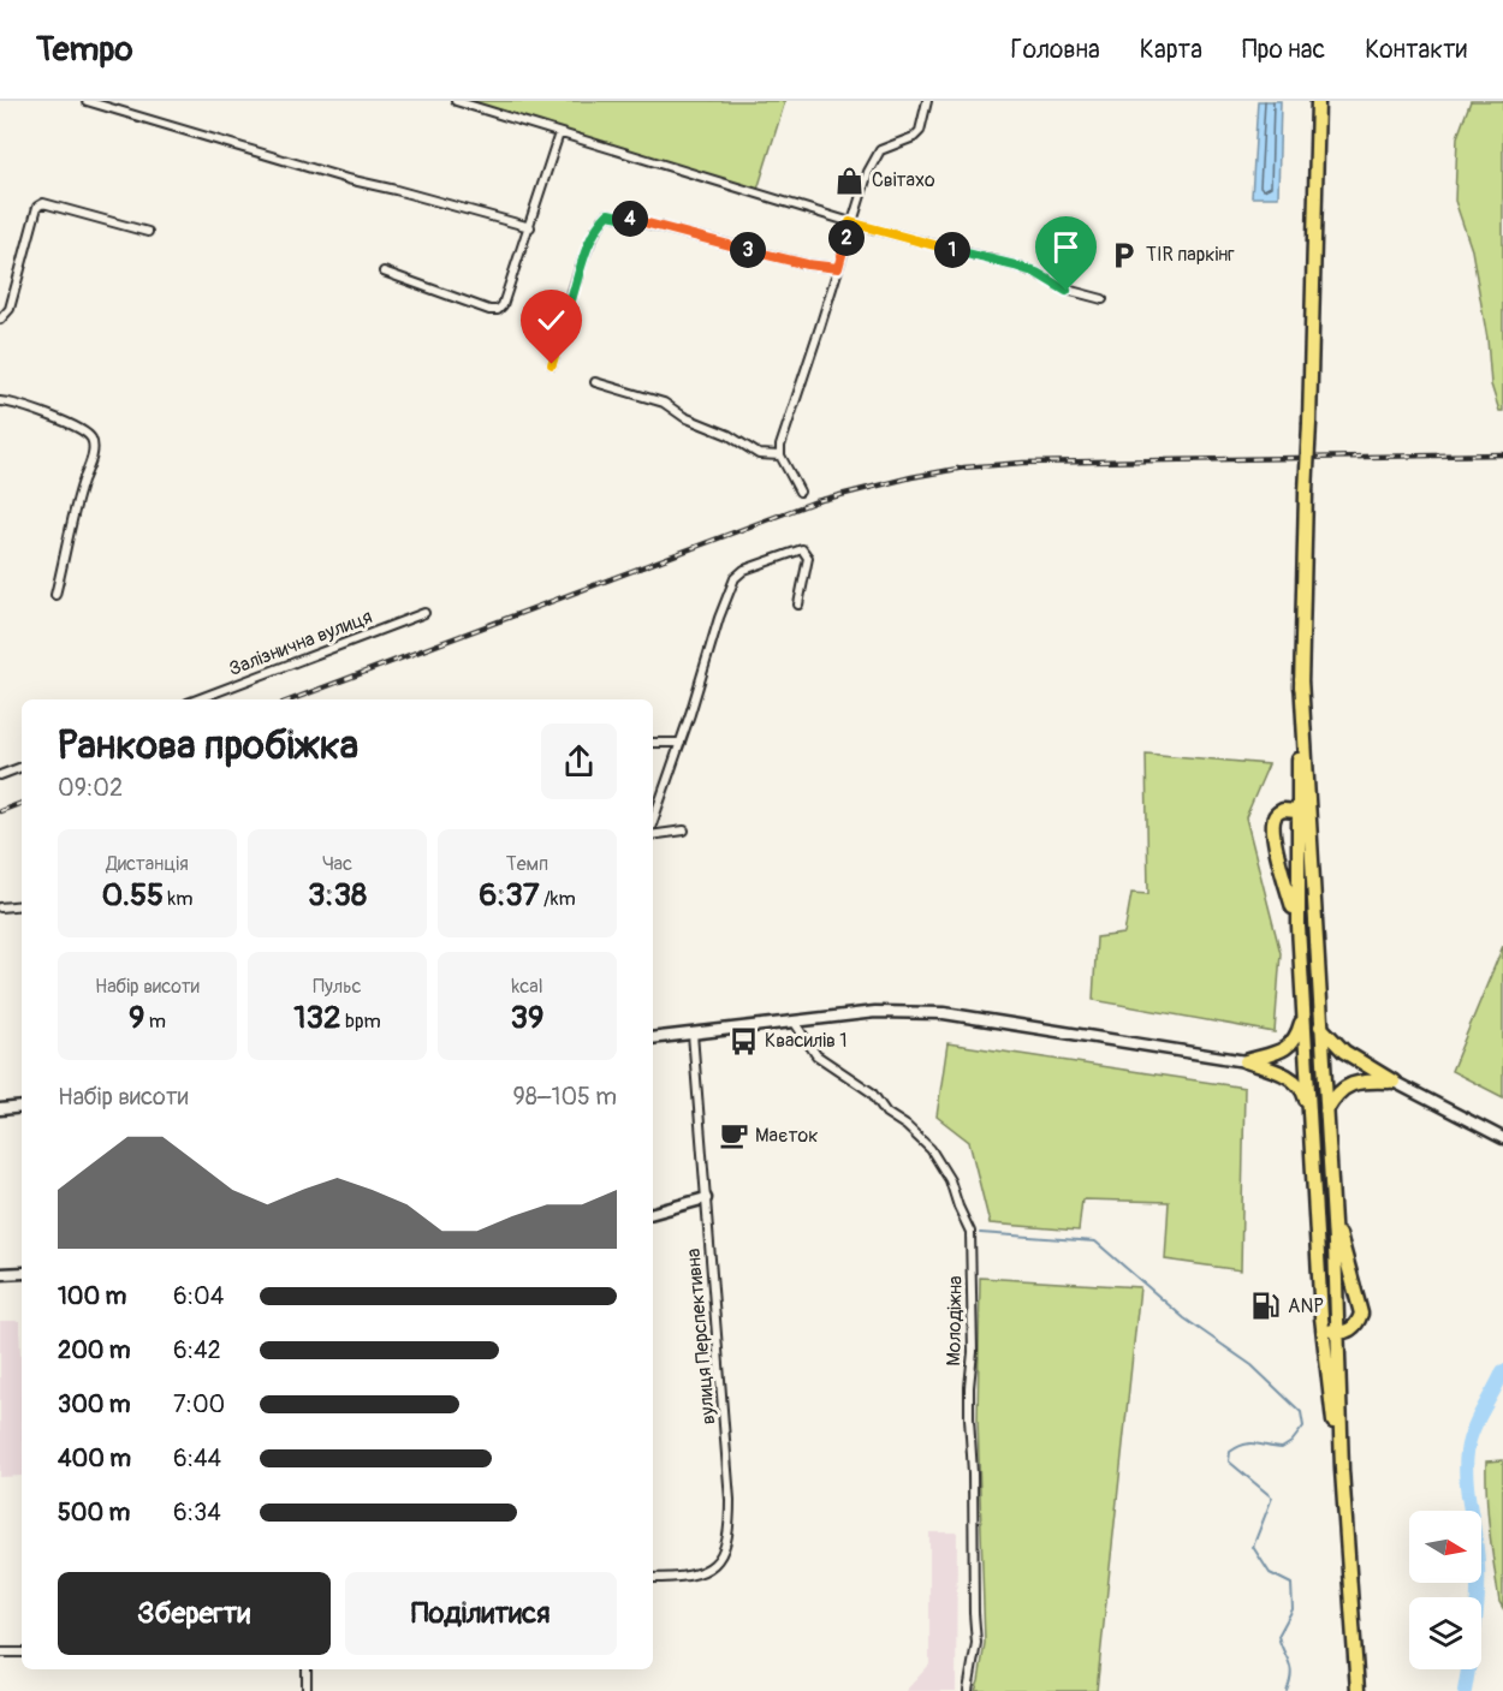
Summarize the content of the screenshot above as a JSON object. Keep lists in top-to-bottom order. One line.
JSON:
{"streets":{"street":["Залізнична вулиця","Молодіжна","вулиця Перспективна"]},"places":{"shop":["Світахо"],"parking":["TIR паркінг"],"bus stop":["Квасилів 1"],"cafe":["Маєток"],"fuel station":["ANP"]},"north":"right","page":{"header":"Tempo","nav":["Головна","Карта","Про нас","Контакти"],"pins":["4","2","1","3"],"heading":["Ранкова пробіжка","09:02"],"stats":[["Дистанція","0.55 km"],["Час","3:38"],["Темп","6:37 /km"],["Набір висоти","9 m"],["Пульс","132 bpm"],["kcal","39"]],"chart":["Набір висоти","98–105 m"],"list":[{"name":"100 m","note":"6:04"},{"name":"200 m","note":"6:42"},{"name":"300 m","note":"7:00"},{"name":"400 m","note":"6:44"},{"name":"500 m","note":"6:34"}],"buttons":["Зберегти","Поділитися"]}}
